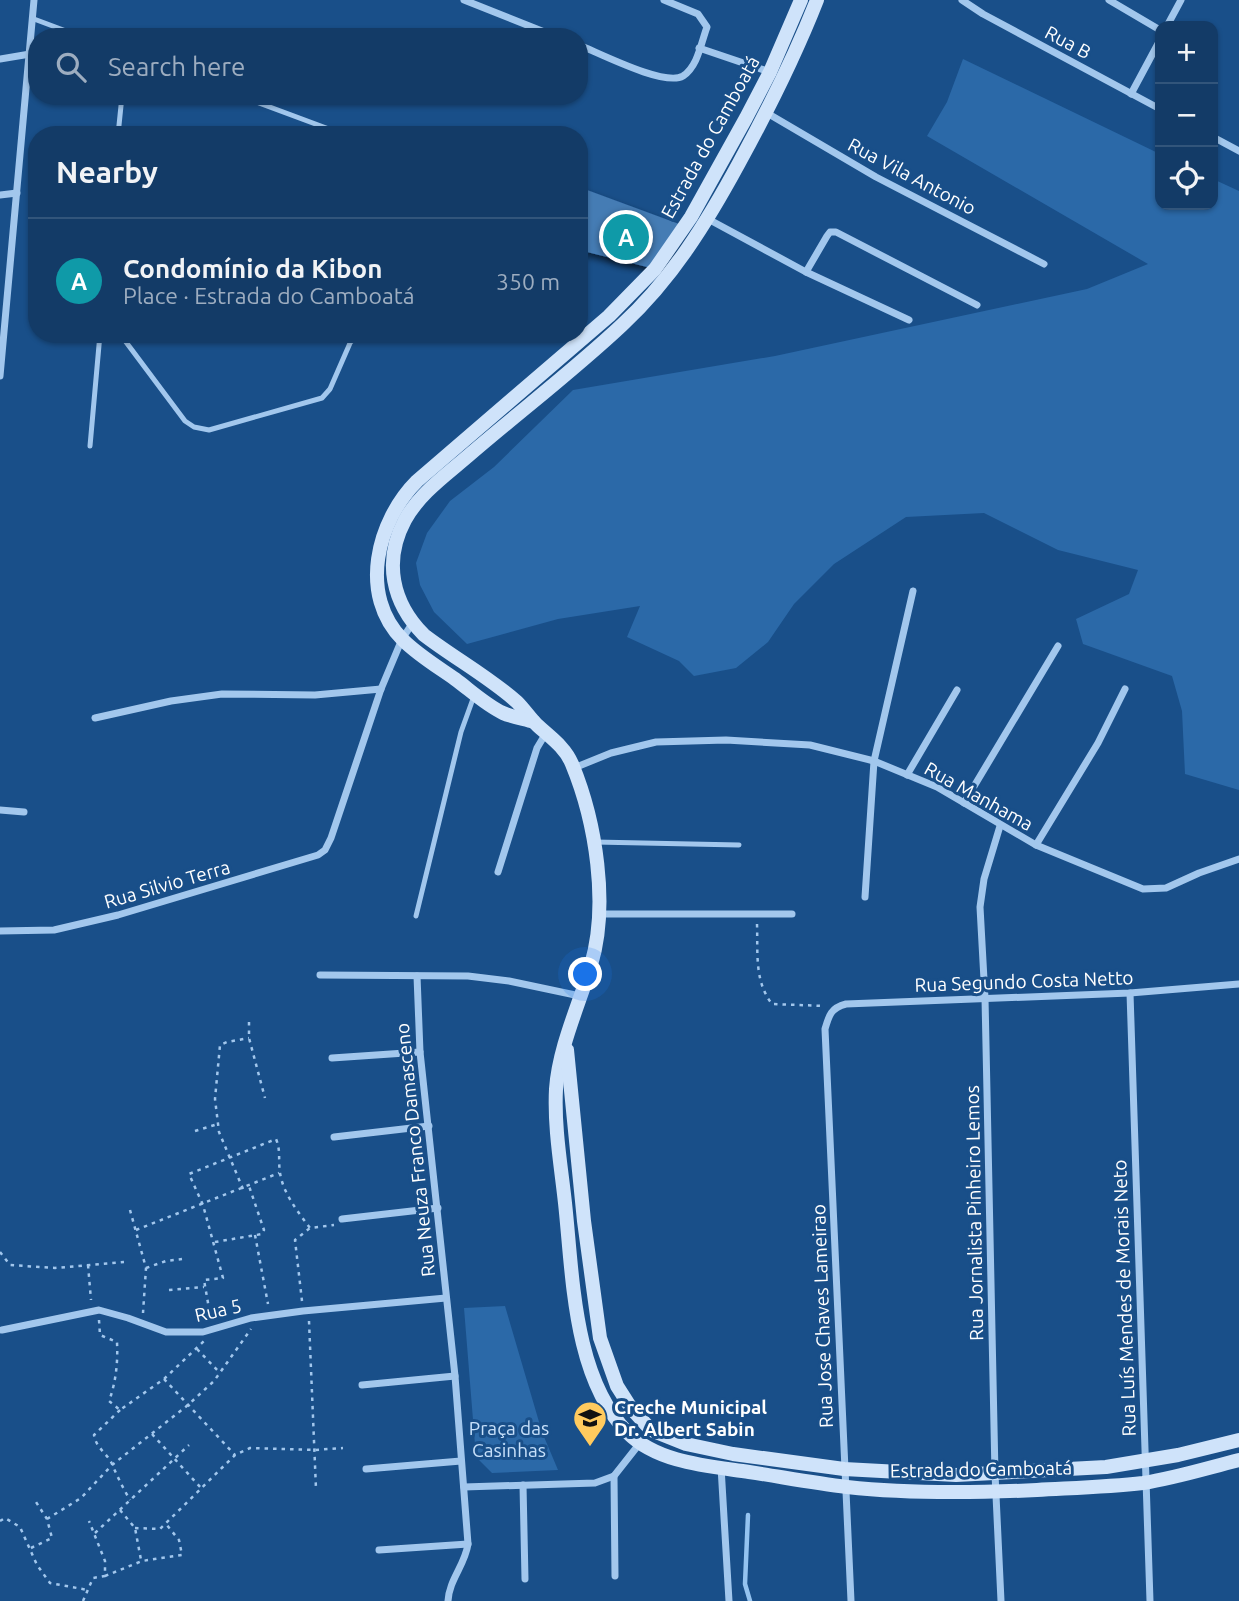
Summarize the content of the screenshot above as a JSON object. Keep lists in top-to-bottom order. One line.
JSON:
{"streets":{"main road":["Estrada do Camboatá"],"street":["Rua B","Rua Vila Antonio","Rua Manhama","Rua Silvio Terra","Rua Segundo Costa Netto","Rua Neuza Franco Damasceno","Rua Jornalista Pinheiro Lemos","Rua Luís Mendes de Morais Neto","Rua 5","Rua Jose Chaves Lameirao"]},"crossings":[["Estrada do Camboatá","Rua Vila Antonio"],["Estrada do Camboatá","Rua Manhama"],["Estrada do Camboatá","Rua Jornalista Pinheiro Lemos"],["Estrada do Camboatá","Rua Luís Mendes de Morais Neto"],["Estrada do Camboatá","Rua Jose Chaves Lameirao"],["Rua Manhama","Rua Jornalista Pinheiro Lemos"],["Rua Segundo Costa Netto","Rua Jornalista Pinheiro Lemos"],["Rua Segundo Costa Netto","Rua Luís Mendes de Morais Neto"],["Rua Segundo Costa Netto","Rua Jose Chaves Lameirao"],["Rua Neuza Franco Damasceno","Rua 5"]],"parks":["Praça das Casinhas"],"places":{"school or university":["Creche Municipal Dr. Albert Sabin"]},"page":{"map_buttons":["+","−"],"search":"Search here","heading":"Nearby","pins":"A","list":[{"mark":"A","name":"Condomínio da Kibon","note":"Place · Estrada do Camboatá","value":"350 m"}]}}
